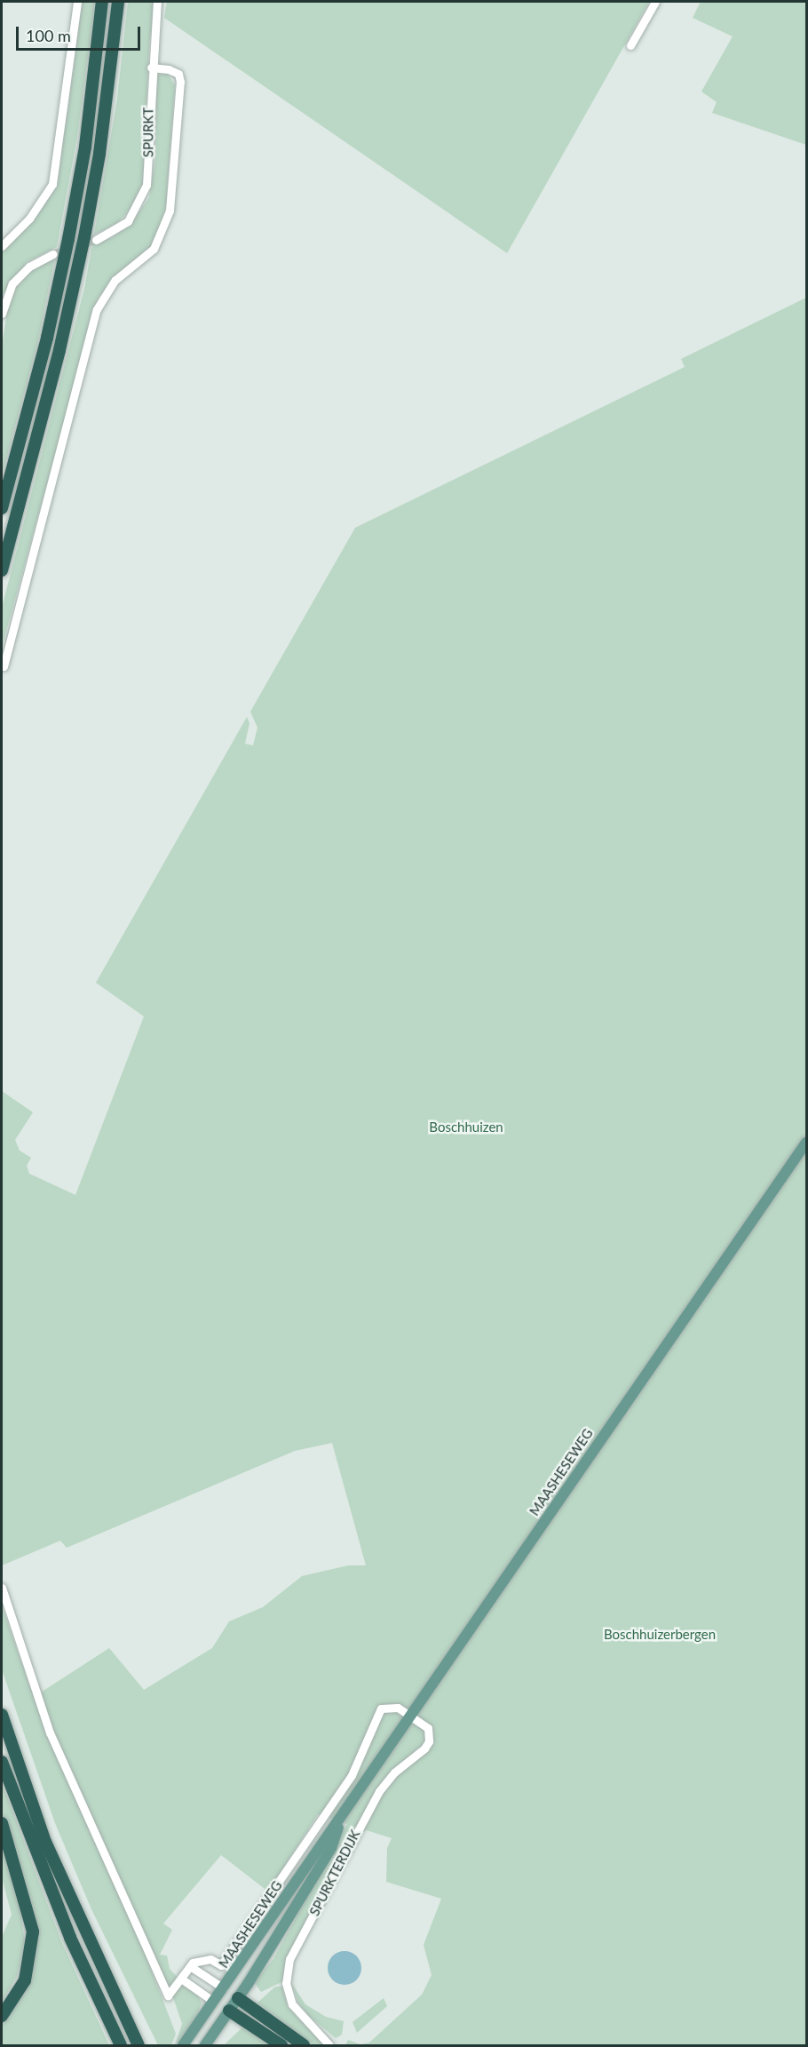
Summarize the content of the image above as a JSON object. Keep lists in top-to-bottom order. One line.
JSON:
{"streets":{"main road":["MAASHESEWEG"],"street":["SPURKT","SPURKTERDIJK"]},"crossings":[["MAASHESEWEG","SPURKTERDIJK"]],"parks":["Boschhuizen","Boschhuizerbergen"],"scale_bar":"100 m"}
